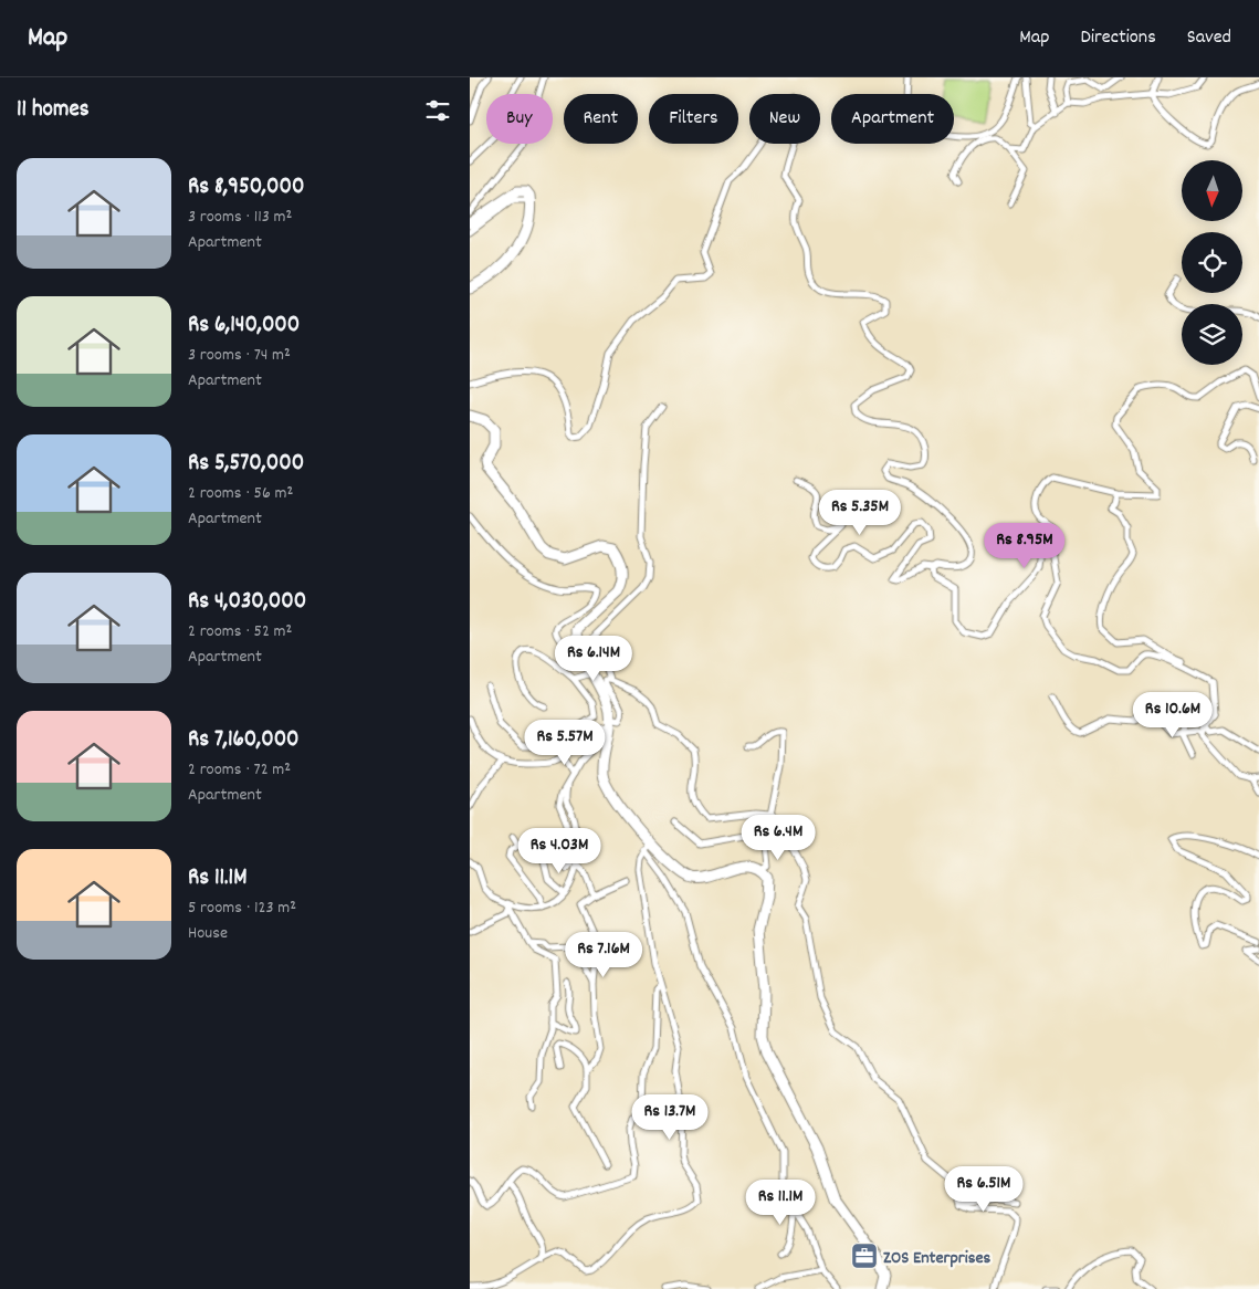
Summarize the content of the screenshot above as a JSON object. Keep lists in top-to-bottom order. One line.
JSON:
{"places":{"office":["ZOS Enterprises"]},"north":"bottom","page":{"header":"Map","nav":["Map","Directions","Saved"],"heading":"11 homes","chip":["Buy","Rent","Filters","New","Apartment"],"list":[{"name":"Rs 8,950,000","note":"3 rooms · 113 m² · Apartment"},{"name":"Rs 6,140,000","note":"3 rooms · 74 m² · Apartment"},{"name":"Rs 5,570,000","note":"2 rooms · 56 m² · Apartment"},{"name":"Rs 4,030,000","note":"2 rooms · 52 m² · Apartment"},{"name":"Rs 7,160,000","note":"2 rooms · 72 m² · Apartment"},{"name":"Rs 11.1M","note":"5 rooms · 123 m² · House"}],"price":["Rs 5.35M","Rs 8.95M","Rs 6.14M","Rs 10.6M","Rs 5.57M","Rs 6.4M","Rs 4.03M","Rs 7.16M","Rs 13.7M","Rs 6.51M","Rs 11.1M"]}}
